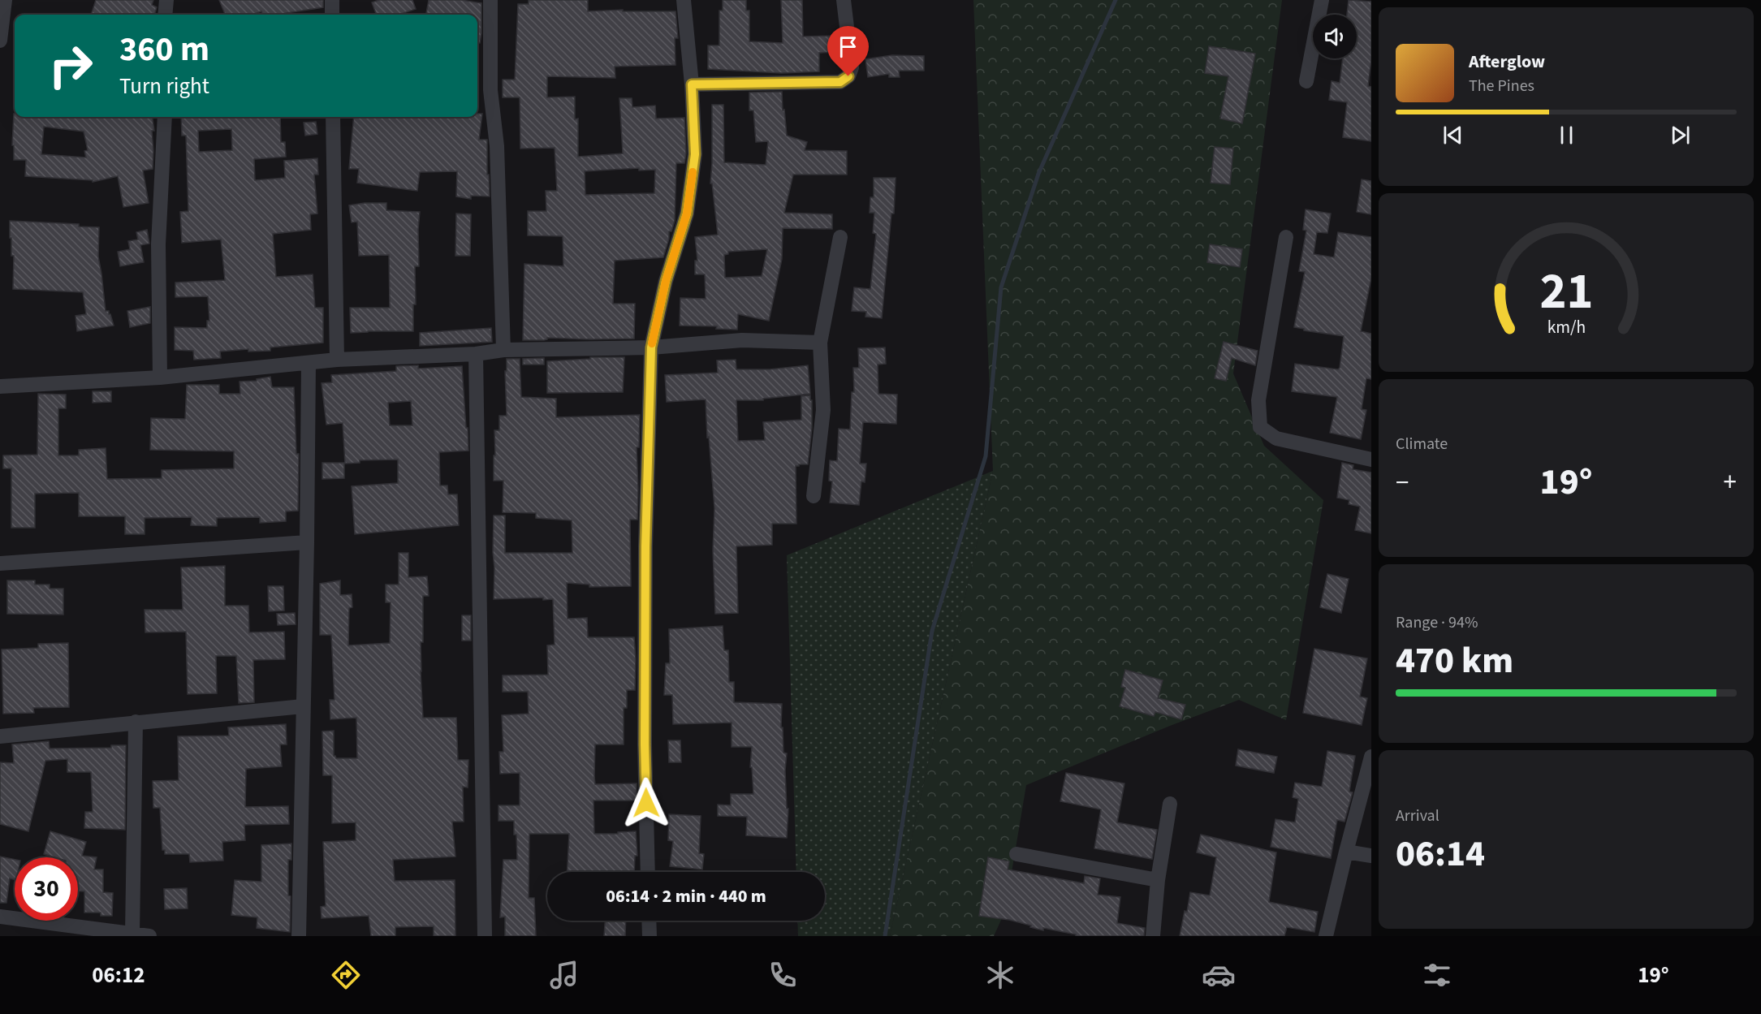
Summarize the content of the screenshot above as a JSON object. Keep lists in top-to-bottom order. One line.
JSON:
{"page":{"turn":["360 m","Turn right"],"song":["Afterglow","The Pines"],"tile":["Climate",["Range · 94%","470 km"],["Arrival","06:14"]],"heat":["−","19°","+"],"limit":"30","trip":"06:14 · 2 min · 440 m","tabs":["06:12","19°"],"gauge":["21","km/h"]}}
